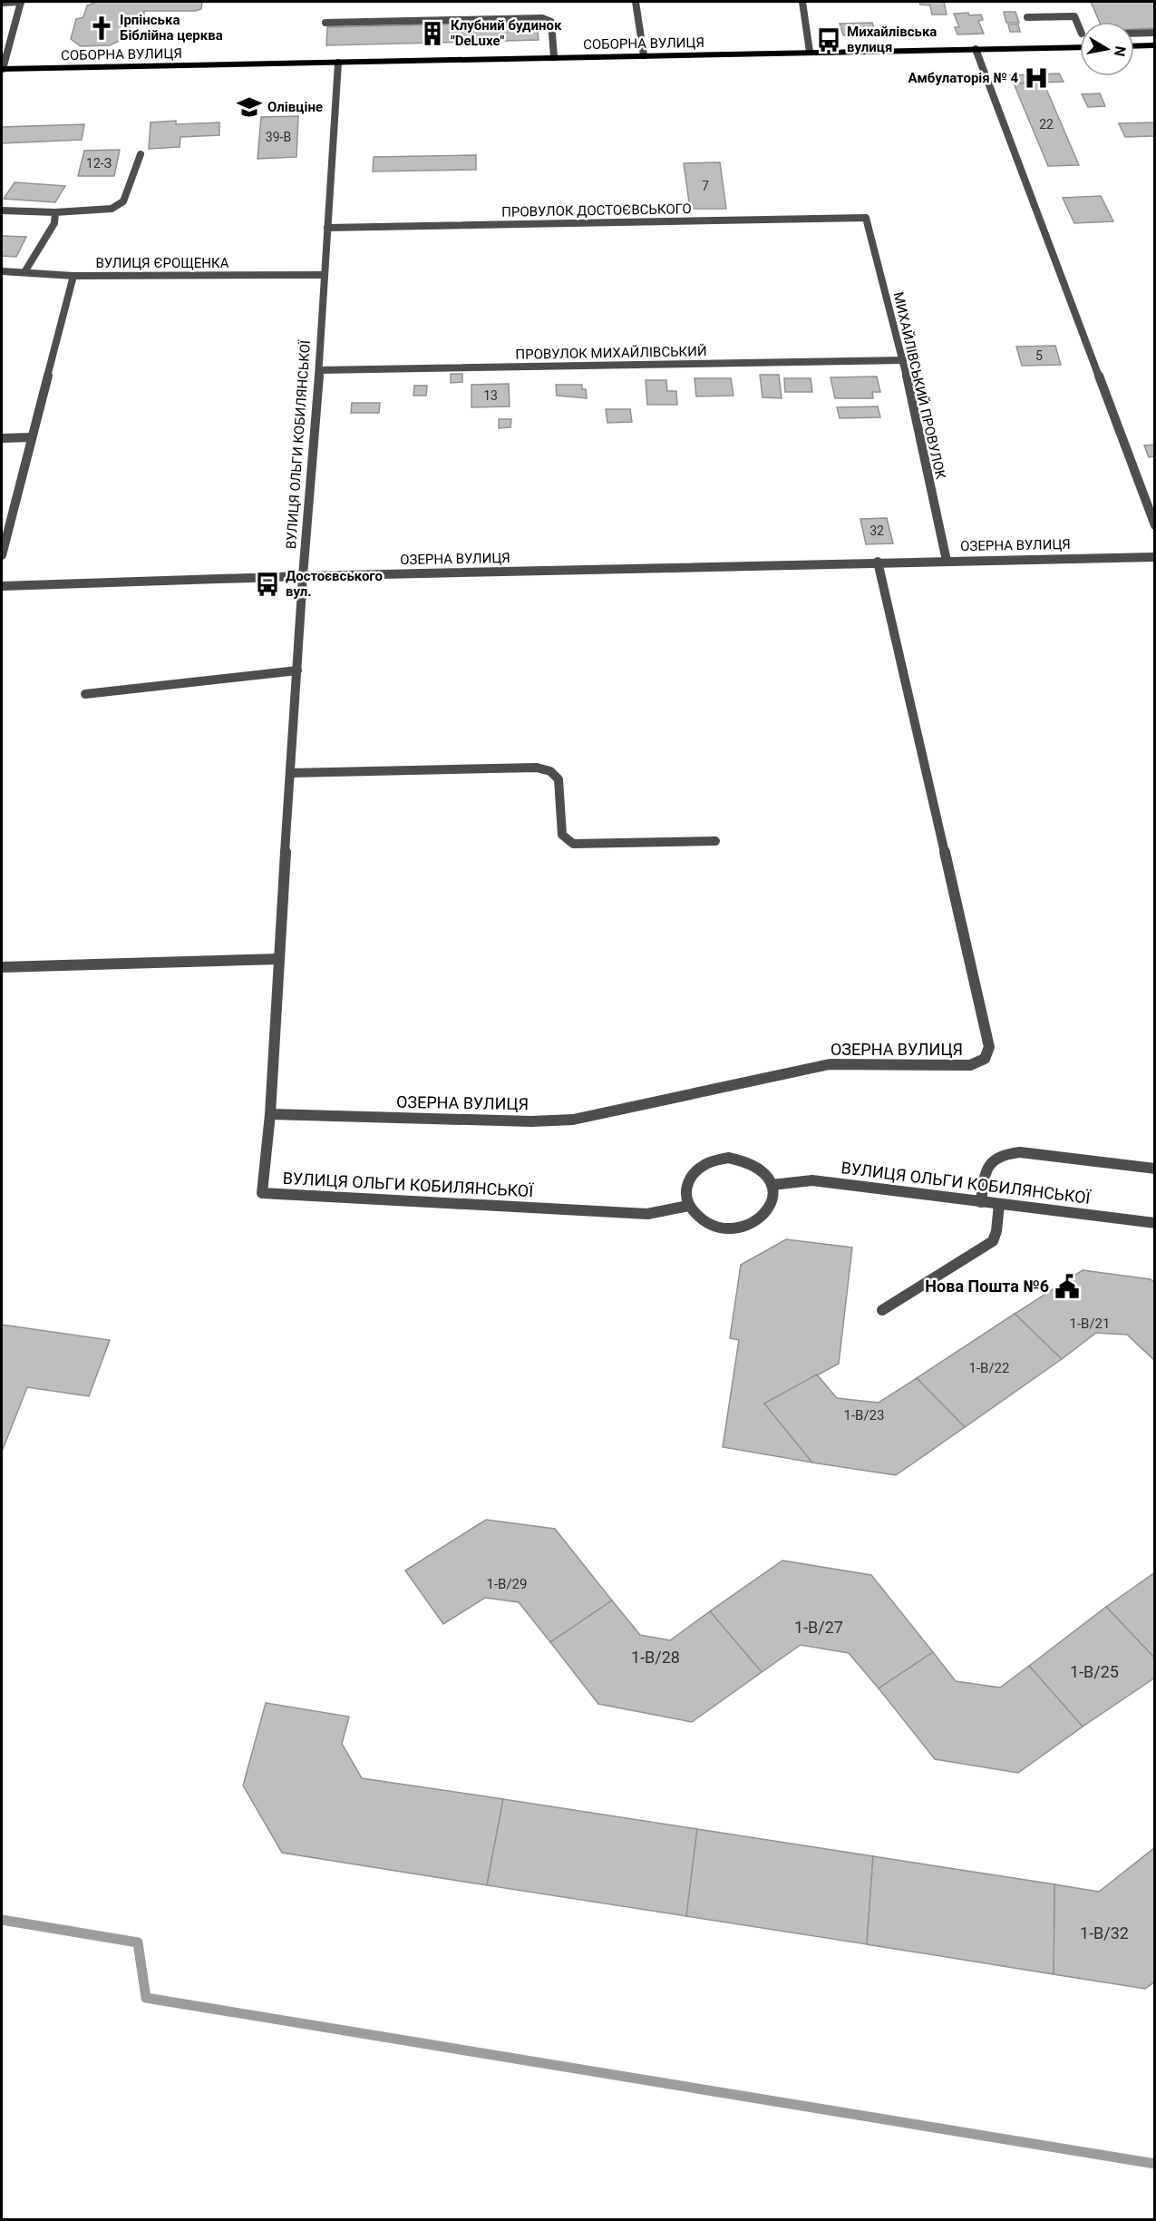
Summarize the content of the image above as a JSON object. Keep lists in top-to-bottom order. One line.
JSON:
{"streets":{"main road":["СОБОРНА ВУЛИЦЯ"],"street":["ПРОВУЛОК ДОСТОЄВСЬКОГО","ВУЛИЦЯ ЄРОЩЕНКА","ПРОВУЛОК МИХАЙЛІВСЬКИЙ","МИХАЙЛІВСЬКИЙ ПРОВУЛОК","ВУЛИЦЯ ОЛЬГИ КОБИЛЯНСЬКОЇ","ОЗЕРНА ВУЛИЦЯ"]},"crossings":[["СОБОРНА ВУЛИЦЯ","ВУЛИЦЯ ОЛЬГИ КОБИЛЯНСЬКОЇ"],["ПРОВУЛОК ДОСТОЄВСЬКОГО","МИХАЙЛІВСЬКИЙ ПРОВУЛОК"],["ПРОВУЛОК ДОСТОЄВСЬКОГО","ВУЛИЦЯ ОЛЬГИ КОБИЛЯНСЬКОЇ"],["ВУЛИЦЯ ЄРОЩЕНКА","ВУЛИЦЯ ОЛЬГИ КОБИЛЯНСЬКОЇ"],["ПРОВУЛОК МИХАЙЛІВСЬКИЙ","МИХАЙЛІВСЬКИЙ ПРОВУЛОК"],["ПРОВУЛОК МИХАЙЛІВСЬКИЙ","ВУЛИЦЯ ОЛЬГИ КОБИЛЯНСЬКОЇ"],["МИХАЙЛІВСЬКИЙ ПРОВУЛОК","ОЗЕРНА ВУЛИЦЯ"],["ВУЛИЦЯ ОЛЬГИ КОБИЛЯНСЬКОЇ","ОЗЕРНА ВУЛИЦЯ"]],"places":{"church":["Ірпінська Біблійна церква"],"building":["Клубний будинок \"DeLuxe\""],"bus stop":["Михайлівська вулиця","Достоєвського вул."],"hospital":["Амбулаторія № 4"],"school or university":["Олівціне"],"public building":["Нова Пошта №6"]},"house_numbers":["22","39-В","12-З","7","5","13","32","1-В/21","1-В/22","1-В/23","1-В/29","1-В/27","1-В/28","1-В/25","1-В/32"],"north":"right"}
